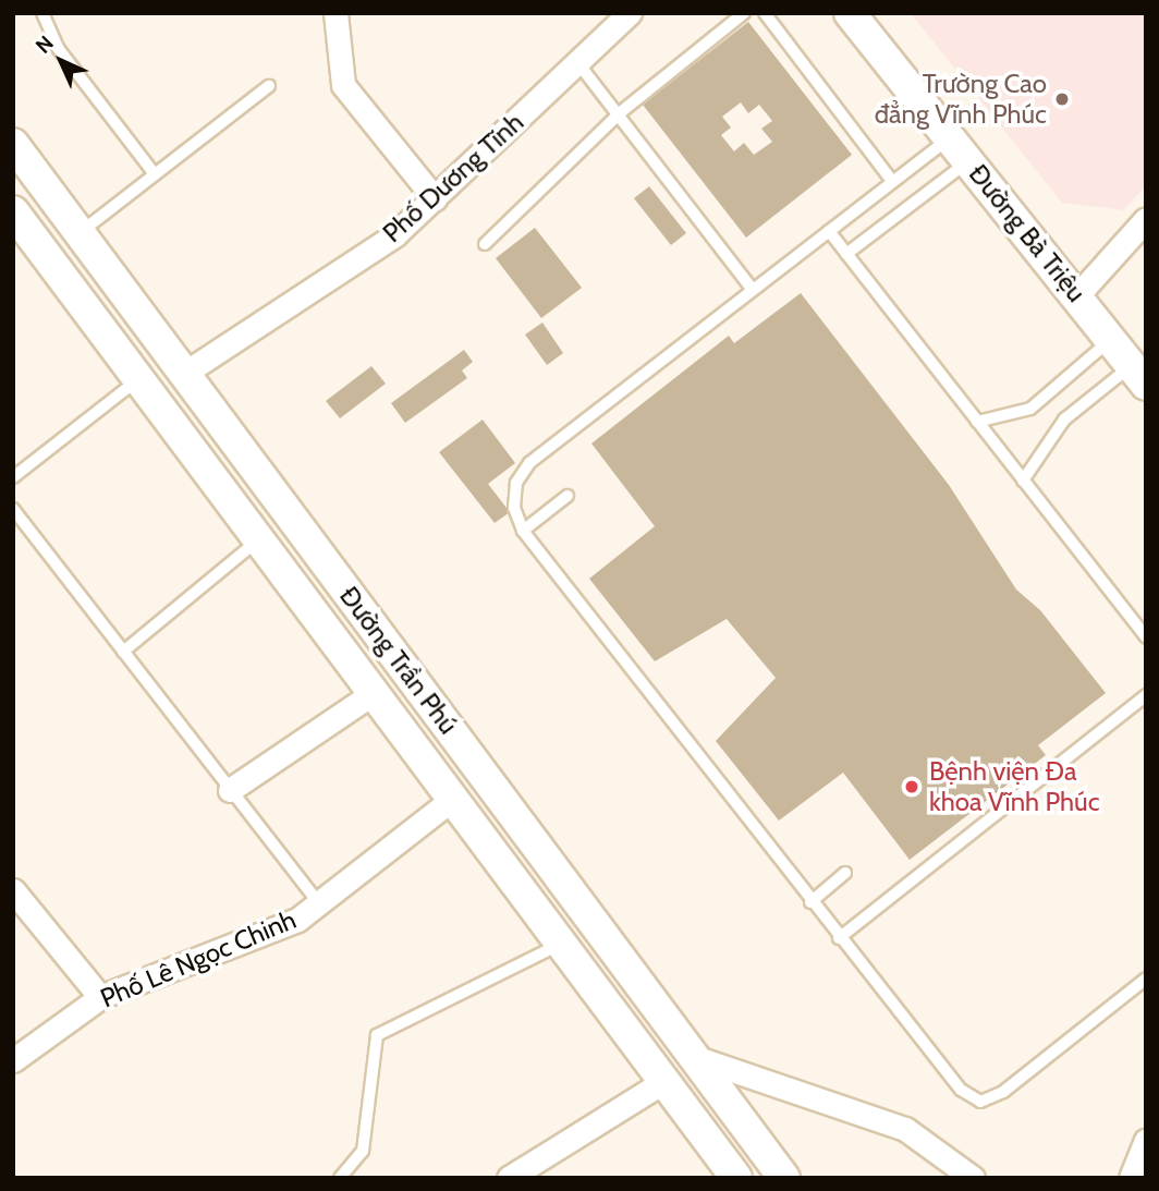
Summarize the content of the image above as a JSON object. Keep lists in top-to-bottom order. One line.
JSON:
{"streets":{"main road":["Đường Bà Triệu","Đường Trần Phú"],"street":["Phố Dương Tĩnh","Phố Lê Ngọc Chinh"]},"crossings":[["Phố Dương Tĩnh","Đường Trần Phú"],["Đường Trần Phú","Phố Lê Ngọc Chinh"]],"places":["Trường Cao đẳng Vĩnh Phúc","Bệnh viện Đa khoa Vĩnh Phúc"],"north":"top left"}
